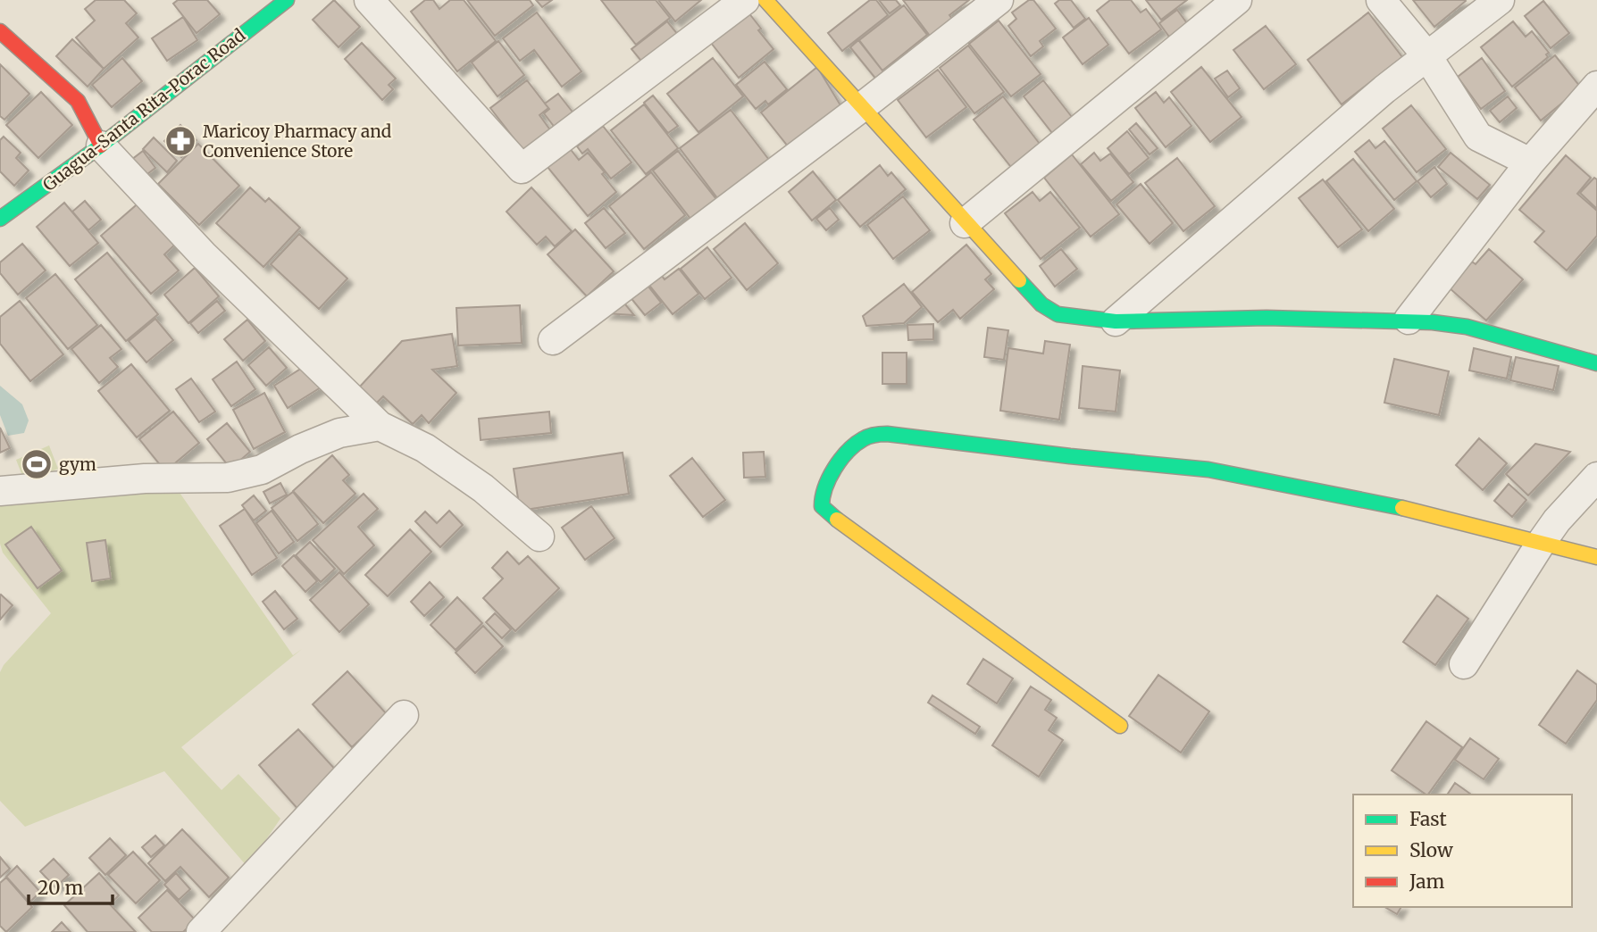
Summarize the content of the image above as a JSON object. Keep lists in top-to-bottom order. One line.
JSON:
{"streets":{"street":["Guagua-Santa Rita-Porac Road"]},"places":{"pharmacy":["Maricoy Pharmacy and Convenience Store"],"sports":["gym"]},"legend":["Fast","Slow","Jam"],"scale_bar":"20 m"}
